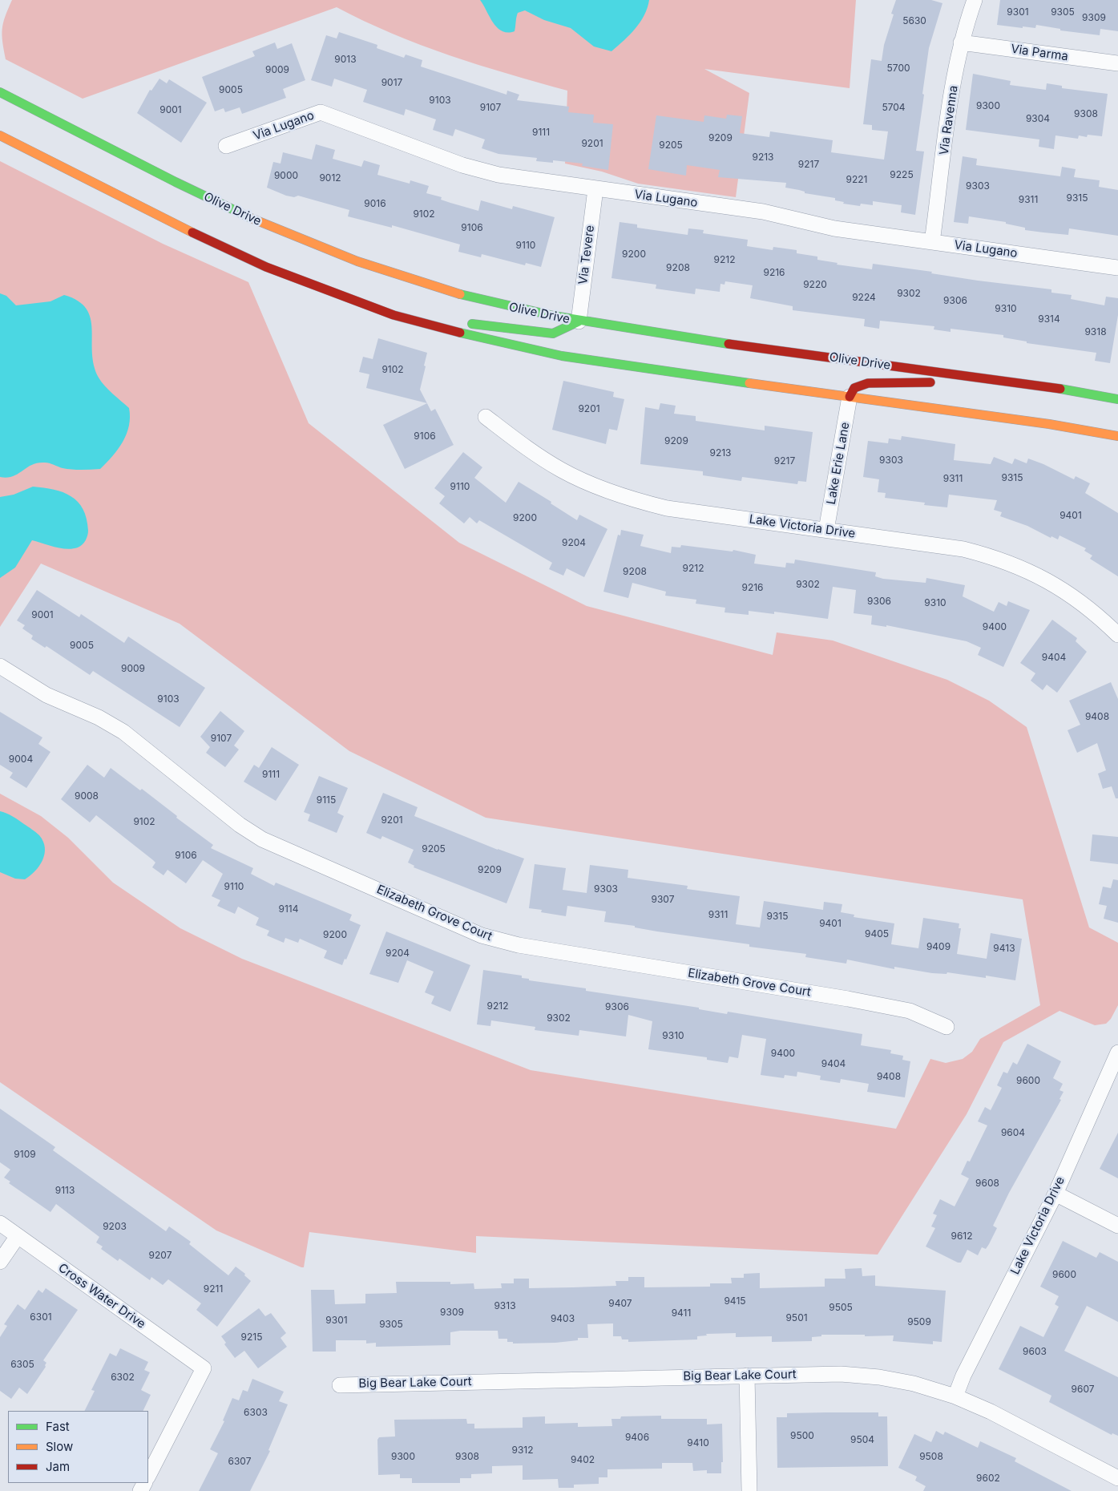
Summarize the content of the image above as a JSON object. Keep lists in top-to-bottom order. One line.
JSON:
{"streets":{"main road":["Olive Drive"],"street":["Via Parma","Via Ravenna","Via Lugano","Via Tevere","Lake Erie Lane","Lake Victoria Drive","Elizabeth Grove Court","Cross Water Drive","Big Bear Lake Court"]},"crossings":[["Via Parma","Via Ravenna"],["Via Ravenna","Via Lugano"],["Via Lugano","Via Tevere"],["Olive Drive","Via Tevere"],["Lake Erie Lane","Lake Victoria Drive"],["Lake Victoria Drive","Big Bear Lake Court"]],"house_numbers":["9301","9305","9309","5630","9013","5700","9009","9017","9005","9103","9300","9107","5704","9001","9308","9304","9111","9209","9201","9205","9213","9217","9225","9000","9012","9221","9303","9315","9311","9016","9102","9106","9110","9200","9212","9208","9216","9220","9302","9224","9306","9310","9314","9318","9102","9201","9106","9209","9213","9303","9217","9315","9311","9110","9401","9200","9204","9212","9208","9302","9216","9306","9310","9001","9400","9005","9404","9009","9103","9408","9107","9004","9111","9008","9115","9201","9102","9205","9106","9209","9110","9303","9307","9114","9311","9315","9401","9405","9200","9409","9413","9204","9212","9306","9302","9310","9400","9404","9408","9600","9604","9109","9608","9113","9203","9612","9207","9600","9211","9415","9407","9313","9505","9309","9411","6301","9501","9403","9301","9509","9305","9215","9603","6305","6302","9607","6303","9500","9406","9504","9410","9312","9300","9308","9508","9402","6307","9602"],"legend":["Fast","Slow","Jam"]}
